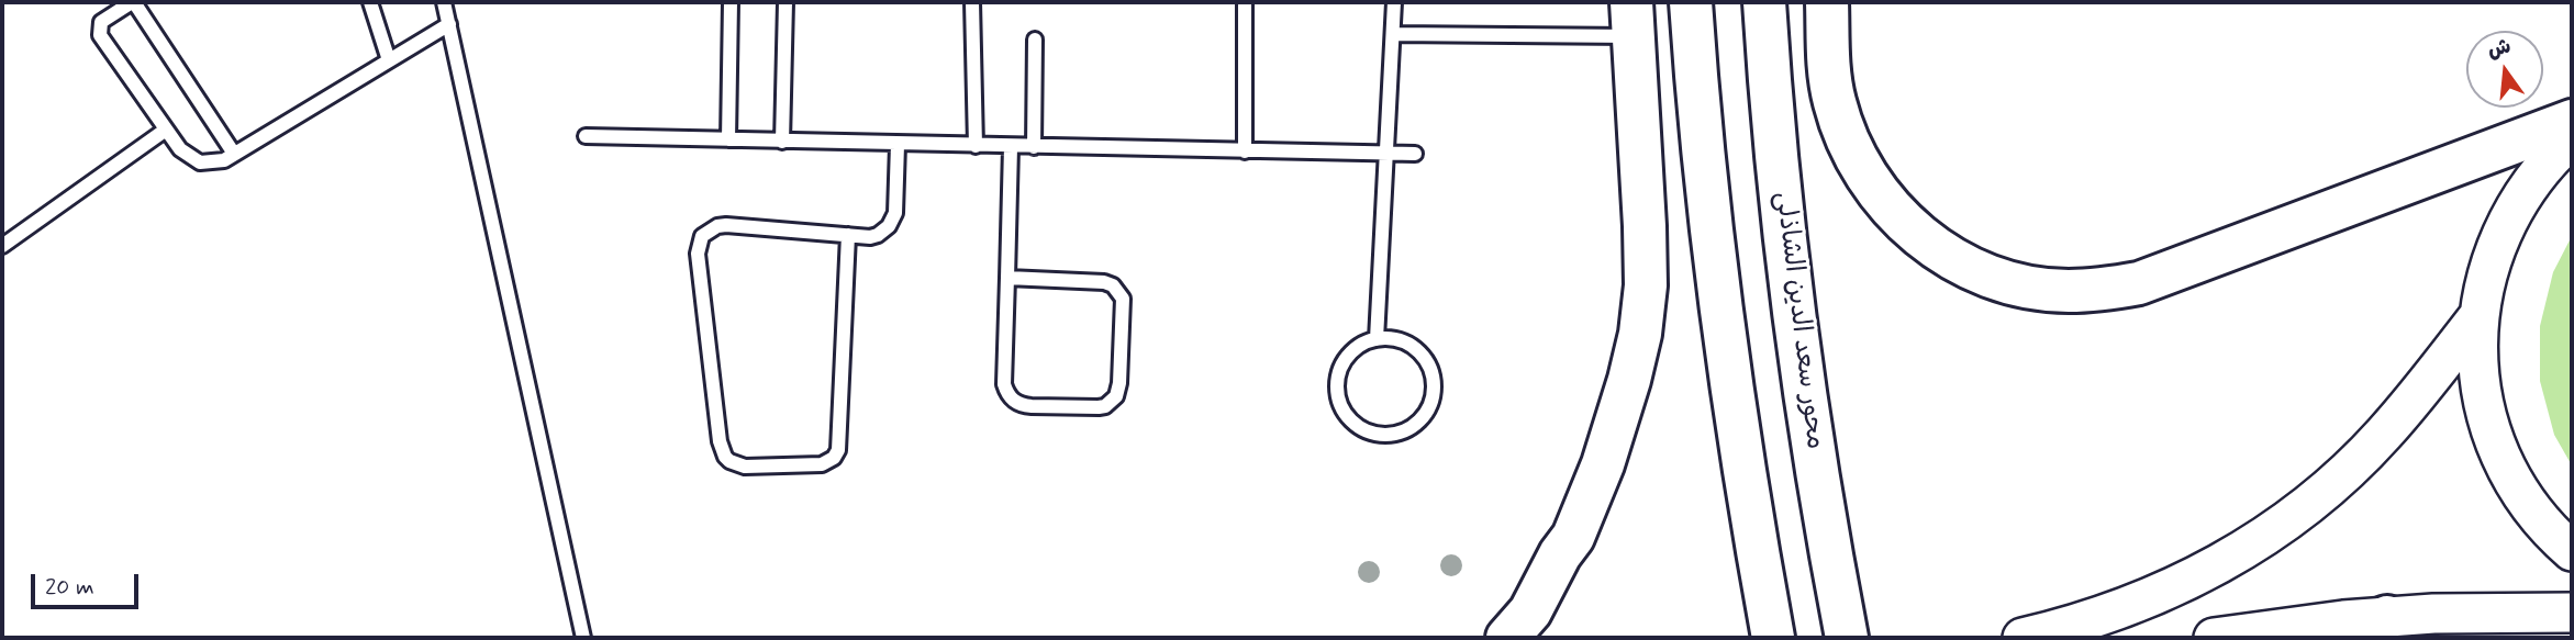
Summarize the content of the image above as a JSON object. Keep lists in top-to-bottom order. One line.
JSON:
{"streets":{"highway":["محور سعد الدين الشاذلى"]},"scale_bar":"20 m","north":"top"}
